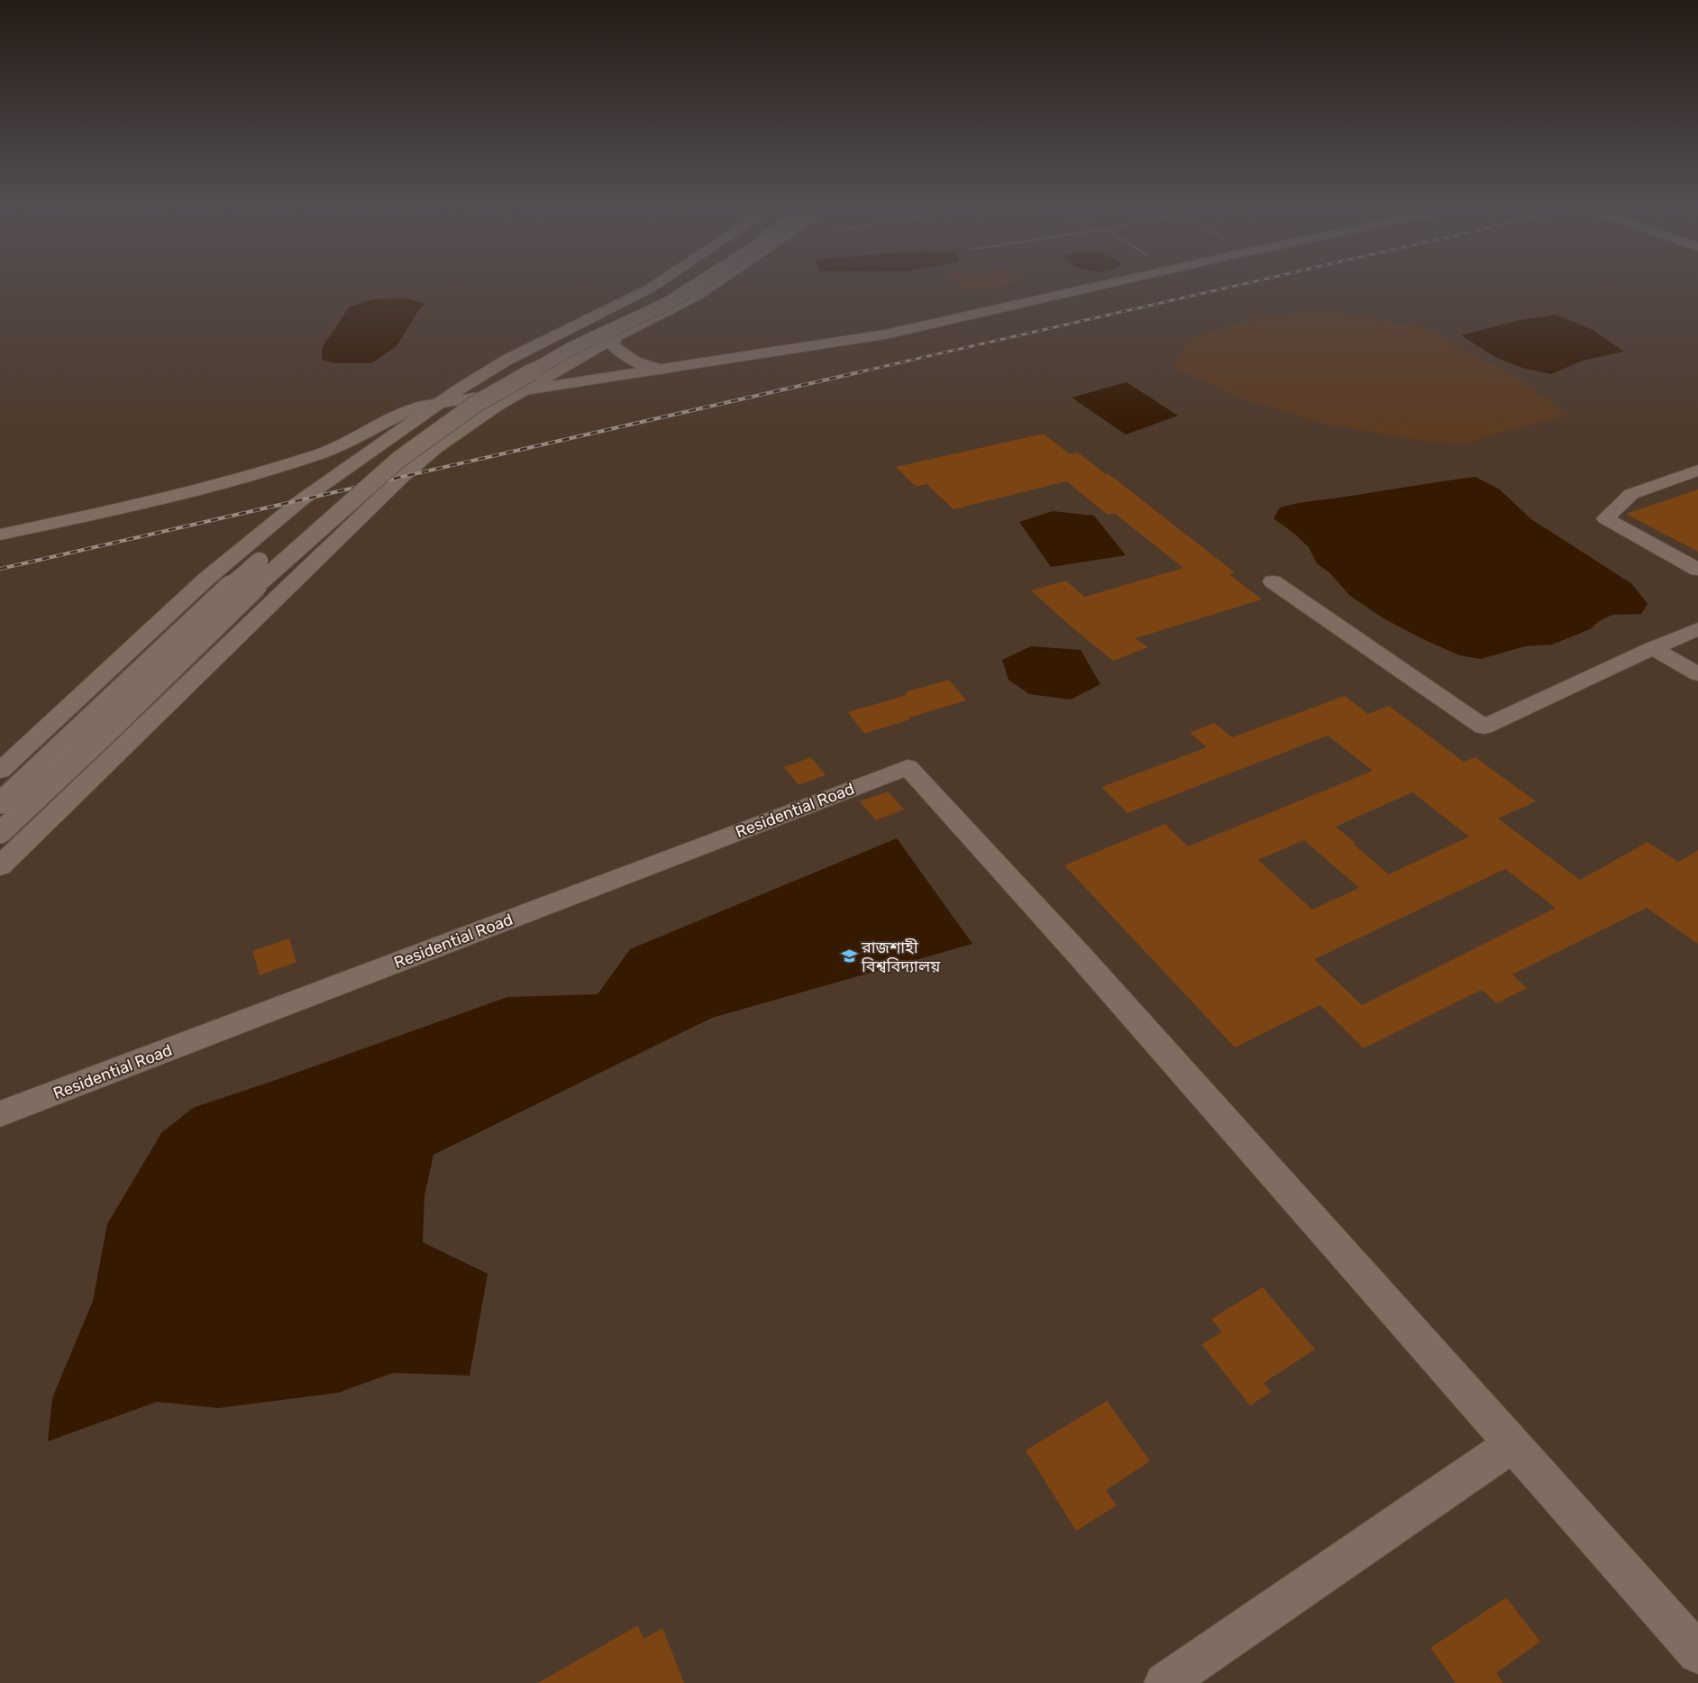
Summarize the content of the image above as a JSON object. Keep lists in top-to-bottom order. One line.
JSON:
{"streets":{"street":["Residential Road"]},"places":{"school or university":["রাজশাহী বিশ্ববিদ্যালয়"]}}
